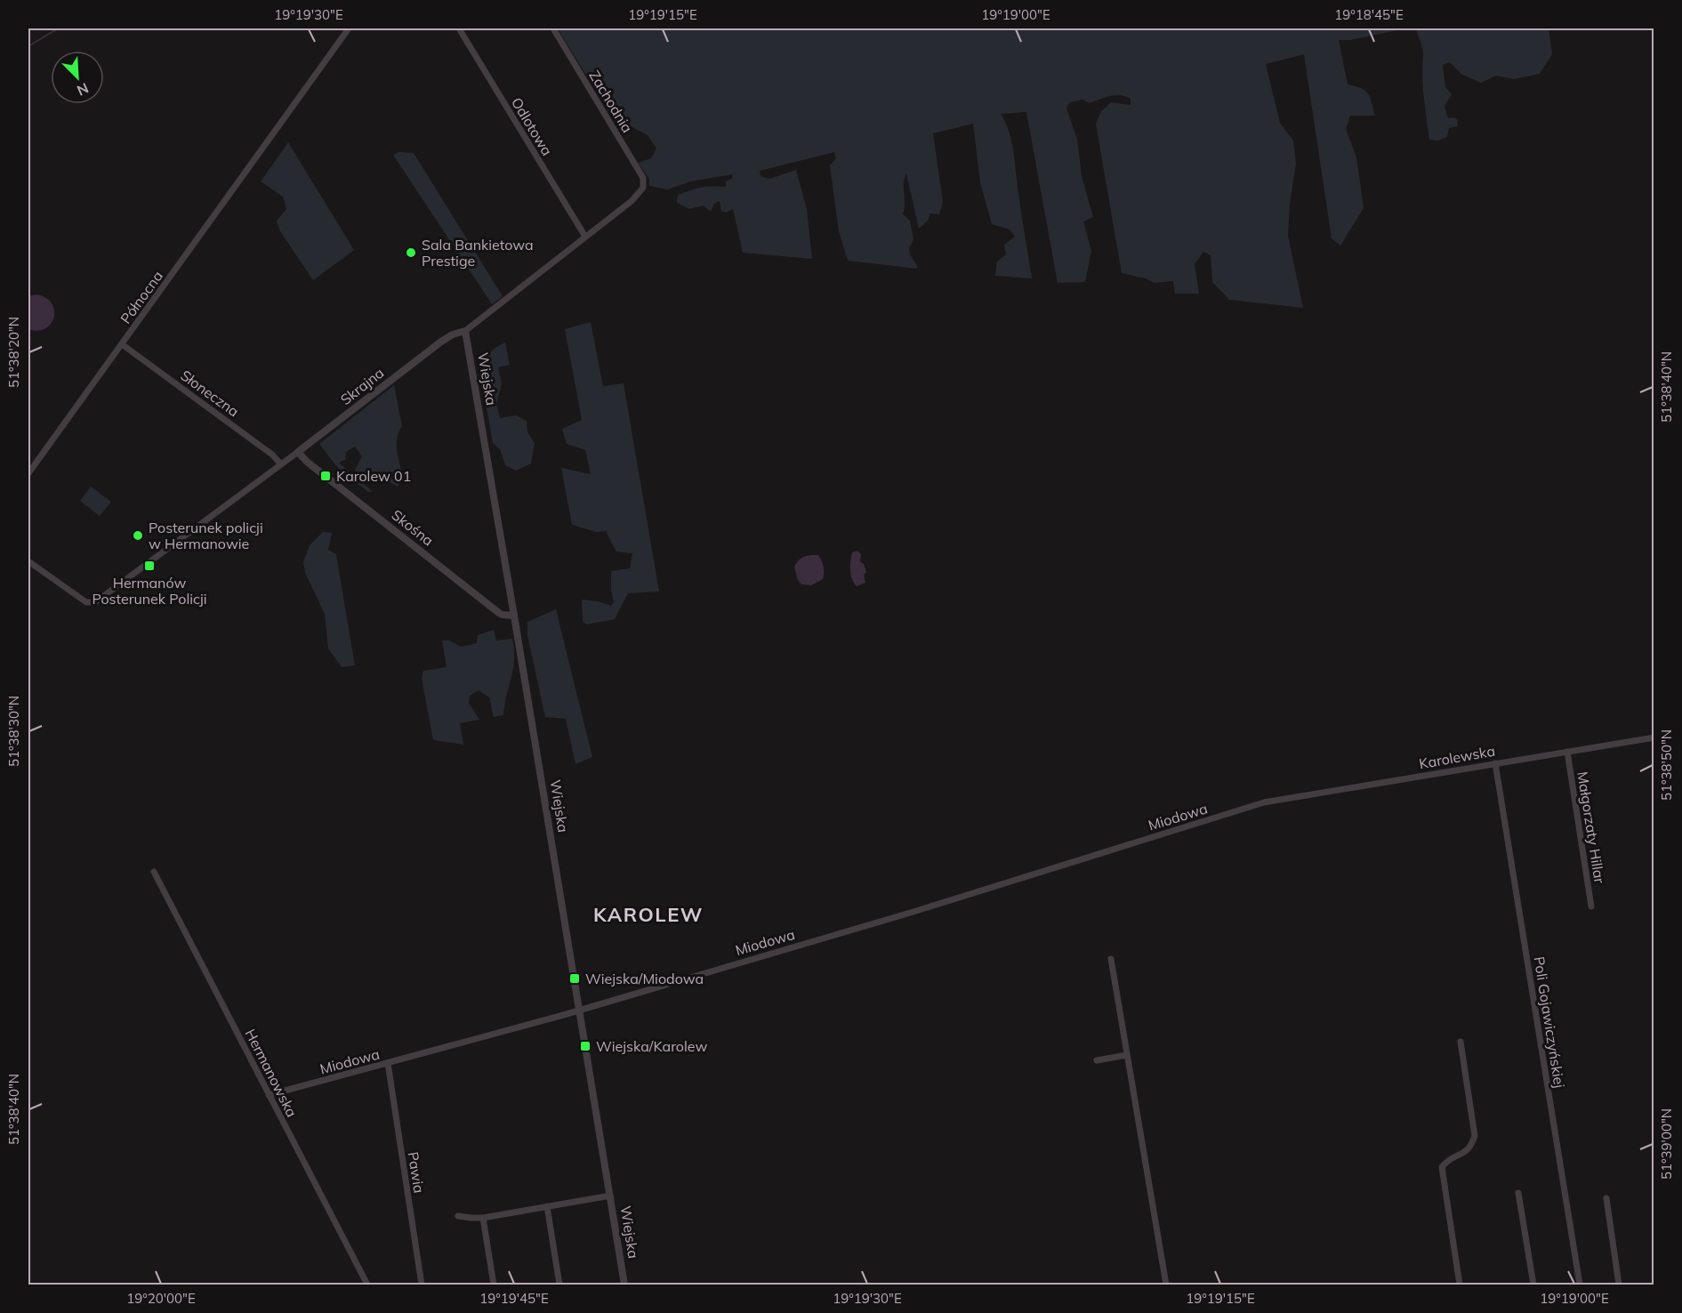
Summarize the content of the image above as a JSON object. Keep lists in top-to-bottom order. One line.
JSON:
{"streets":{"street":["Zachodnia","Odlotowa","Północna","Wiejska","Skrajna","Słoneczna","Skośna","Karolewska","Miodowa","Małgorzaty Hillar","Poli Gojawiczyńskiej","Hermanowska","Pawia"]},"crossings":[["Zachodnia","Skrajna"],["Odlotowa","Skrajna"],["Północna","Słoneczna"],["Wiejska","Skrajna"],["Wiejska","Skośna"],["Wiejska","Miodowa"],["Skrajna","Słoneczna"],["Skrajna","Skośna"],["Karolewska","Miodowa"],["Karolewska","Małgorzaty Hillar"],["Karolewska","Poli Gojawiczyńskiej"],["Miodowa","Hermanowska"],["Miodowa","Pawia"]],"districts":["KAROLEW"],"places":{"other":["Sala Bankietowa Prestige","Posterunek policji w Hermanowie"],"transit":["Karolew 01","Hermanów Posterunek Policji","Wiejska/Miodowa","Wiejska/Karolew"]},"north":"bottom right","coordinates":["19°19'30\"E","19°19'15\"E","19°19'00\"E","19°18'45\"E","51°38'20\"N","51°38'40\"N","51°38'30\"N","51°38'50\"N","51°39'00\"N","19°20'00\"E","19°19'45\"E"]}
